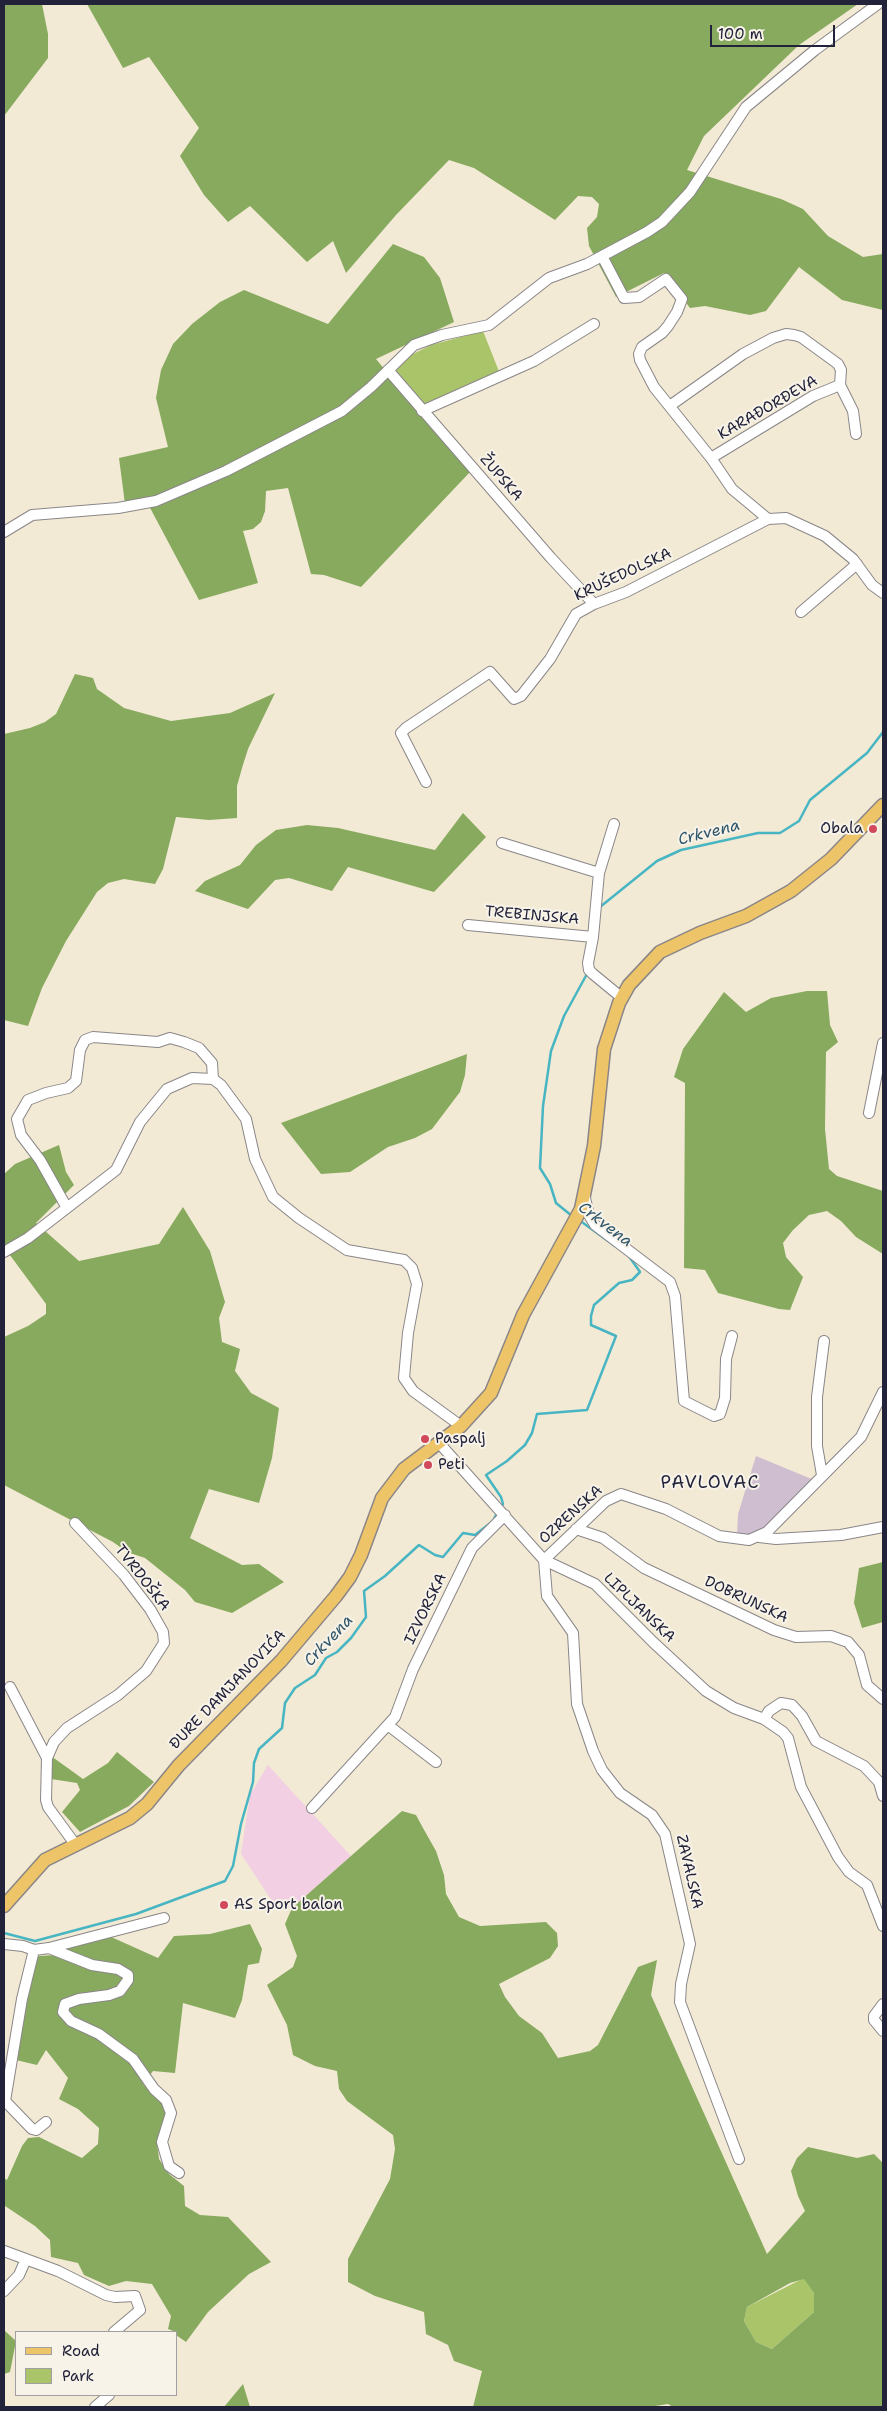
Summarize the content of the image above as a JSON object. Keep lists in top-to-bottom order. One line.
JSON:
{"streets":{"main road":["ĐURE DAMJANOVIĆA"],"street":["KARAĐORĐEVA","ŽUPSKA","KRUŠEDOLSKA","TREBINJSKA","OZRENSKA","TVRDOŠKA","DOBRUNSKA","LIPLJANSKA","IZVORSKA","ZAVALSKA"]},"crossings":[["KARAĐORĐEVA","KRUŠEDOLSKA"],["ŽUPSKA","KRUŠEDOLSKA"],["TREBINJSKA","ĐURE DAMJANOVIĆA"],["OZRENSKA","DOBRUNSKA"],["OZRENSKA","LIPLJANSKA"],["OZRENSKA","ZAVALSKA"],["TVRDOŠKA","ĐURE DAMJANOVIĆA"],["LIPLJANSKA","IZVORSKA"],["LIPLJANSKA","ĐURE DAMJANOVIĆA"],["LIPLJANSKA","ZAVALSKA"]],"districts":["PAVLOVAC"],"water":["Crkvena"],"places":["Obala","Paspalj","Peti","AS Sport balon"],"legend":["Road","Park"],"scale_bar":"100 m"}
